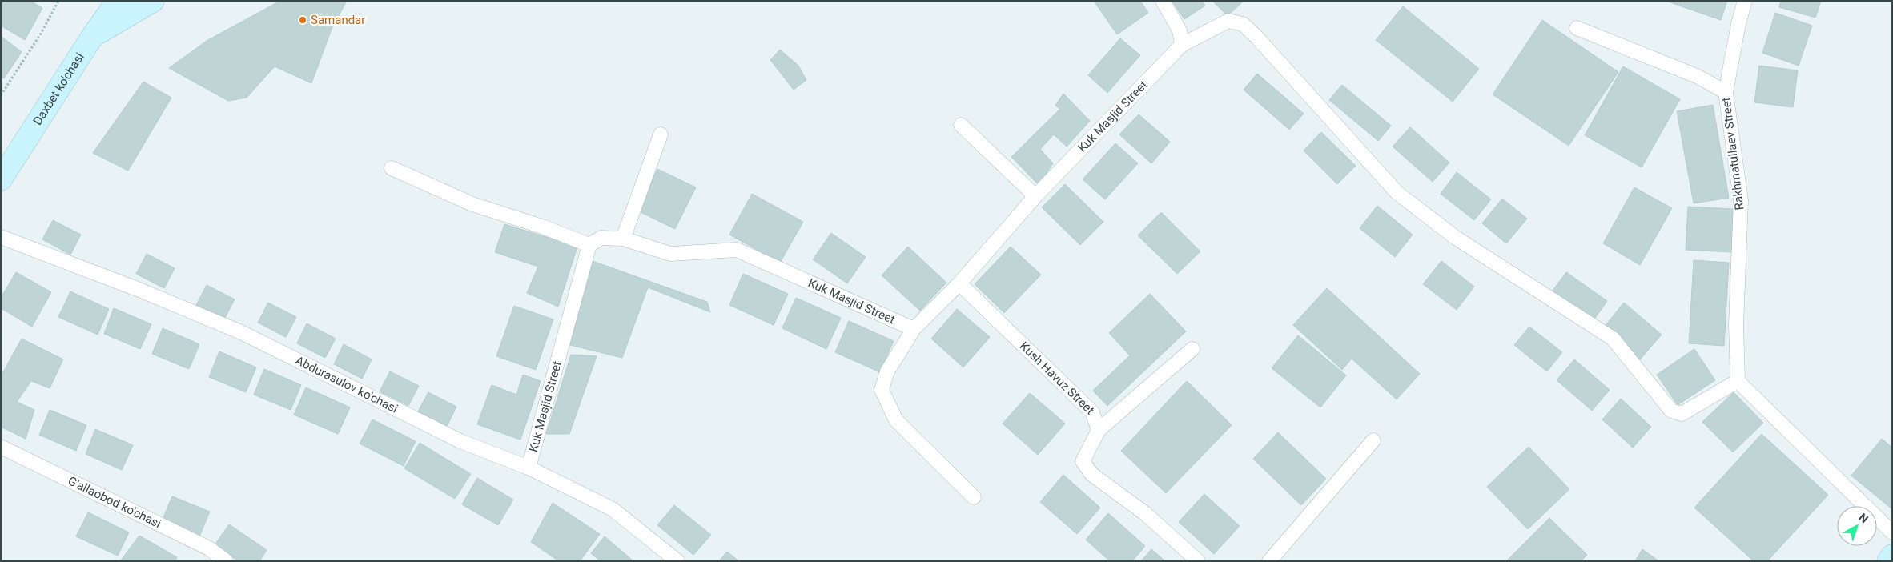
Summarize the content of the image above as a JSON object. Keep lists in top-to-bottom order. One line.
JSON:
{"streets":{"main road":["Daxbet ko'chasi"],"lane":["Kuk Masjid Street","Rakhmatullaev Street","Kush Havuz Street","Abdurasulov ko'chasi","G'allaobod ko'chasi"]},"crossings":[["Kuk Masjid Street","Rakhmatullaev Street"],["Kuk Masjid Street","Kush Havuz Street"],["Kuk Masjid Street","Abdurasulov ko'chasi"]],"places":["Samandar"],"north":"top right"}
